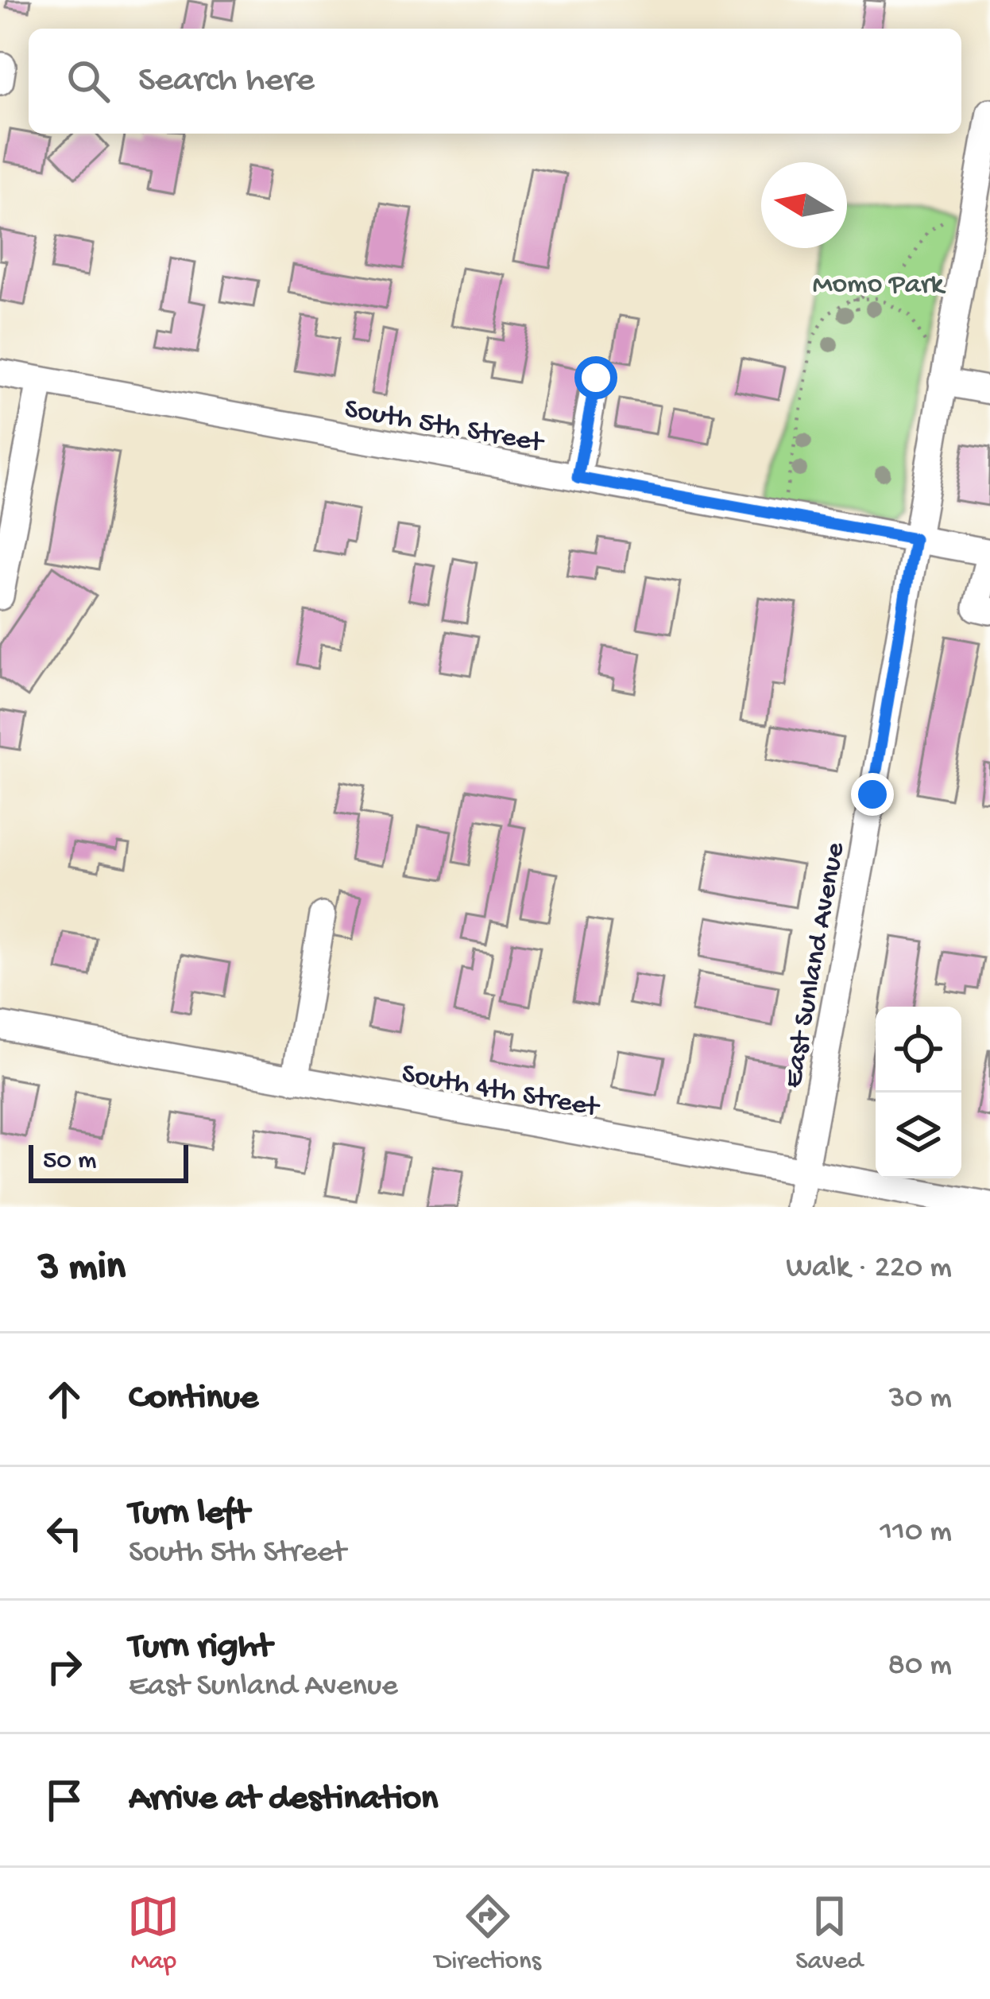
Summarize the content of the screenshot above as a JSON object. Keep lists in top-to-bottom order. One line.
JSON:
{"streets":{"street":["South 5th Street","East Sunland Avenue","South 4th Street"]},"crossings":[["South 5th Street","East Sunland Avenue"],["East Sunland Avenue","South 4th Street"]],"parks":["Momo Park"],"scale_bar":"50 m","north":"left","page":{"search":"Search here","scale":"50 m","heading":["3 min","Walk · 220 m"],"list":[["Continue","30 m"],["Turn left","South 5th Street","110 m"],["Turn right","East Sunland Avenue","80 m"],"Arrive at destination"],"nav":["Map","Directions","Saved"]}}
